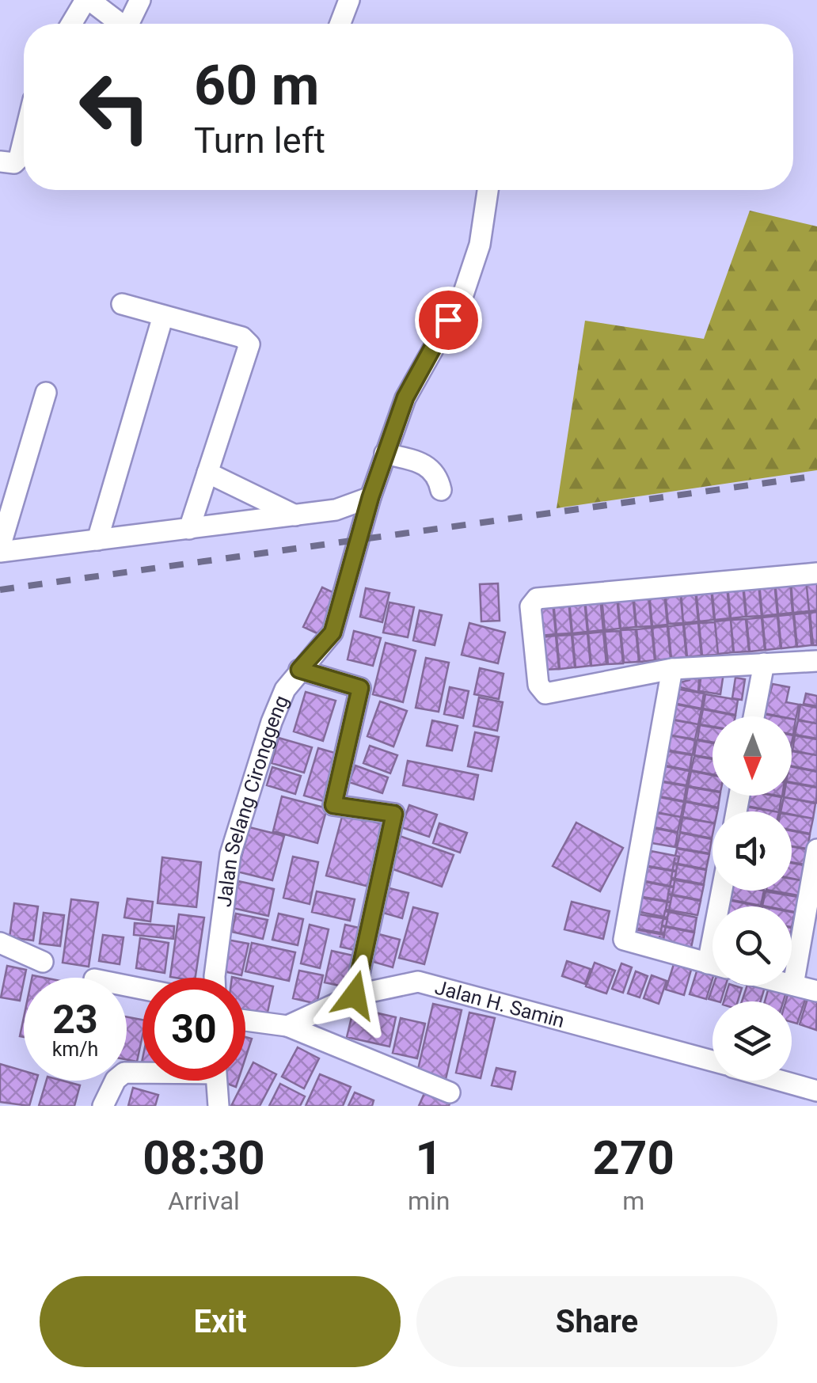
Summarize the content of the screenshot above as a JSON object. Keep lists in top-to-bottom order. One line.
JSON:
{"streets":{"street":["Jalan Selang Cironggeng","Jalan H. Samin"]},"north":"bottom","page":{"turn":["60 m","Turn left"],"speed":"23 km/h","limit":"30","eta":["08:30","Arrival","1","min","270","m"],"buttons":["Exit","Share"]}}
